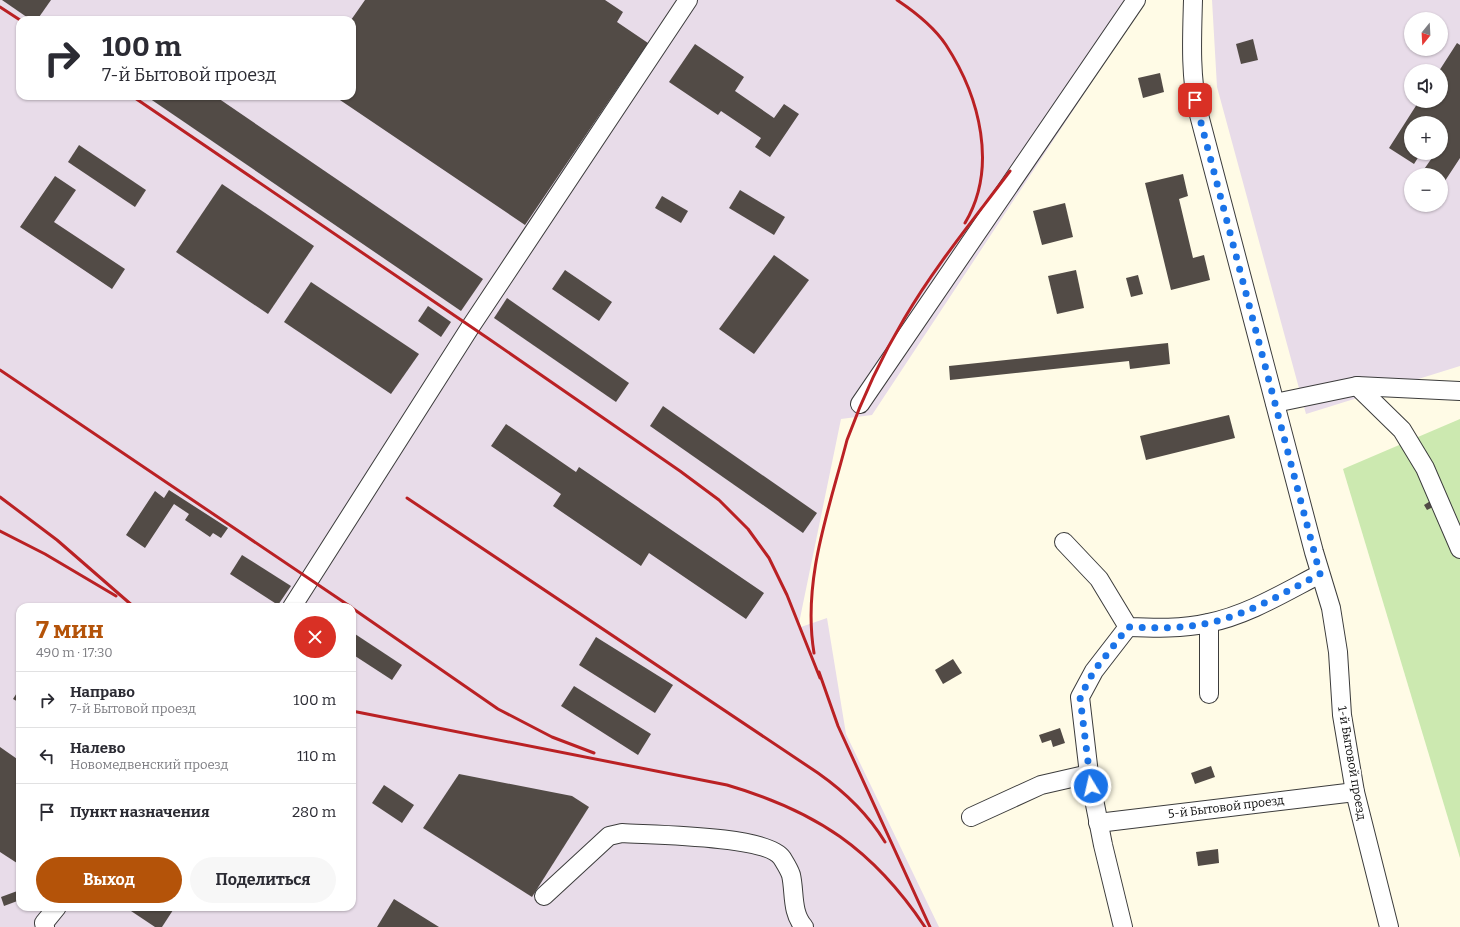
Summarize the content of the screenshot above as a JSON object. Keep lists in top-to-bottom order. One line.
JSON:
{"streets":{"street":["1-й Бытовой проезд","5-й Бытовой проезд"]},"crossings":[["1-й Бытовой проезд","5-й Бытовой проезд"]],"north":"bottom","page":{"map_buttons":["+","−"],"turn":["100 m","7-й Бытовой проезд"],"heading":["7 мин","490 m · 17:30"],"list":[{"name":"Направо","note":"7-й Бытовой проезд","value":"100 m"},{"name":"Налево","note":"Новомедвенский проезд","value":"110 m"},{"name":"Пункт назначения","value":"280 m"}],"buttons":["Выход","Поделиться"]}}
